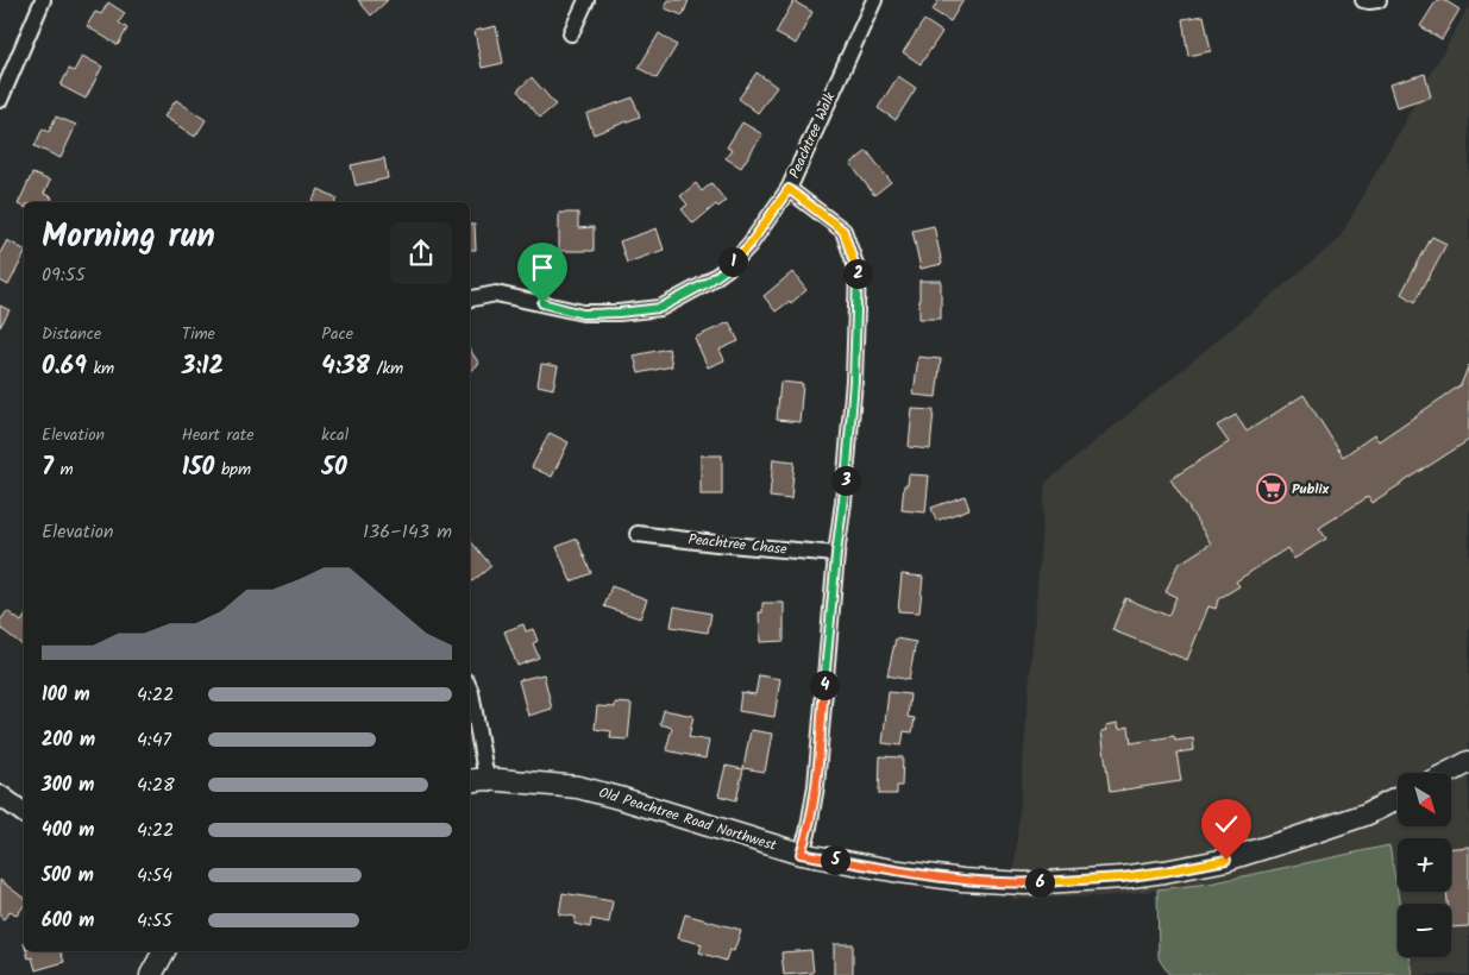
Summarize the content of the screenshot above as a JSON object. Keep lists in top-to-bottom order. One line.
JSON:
{"streets":{"main road":["Old Peachtree Road Northwest"],"street":["Peachtree Walk","Peachtree Chase"]},"places":{"supermarket":["Publix"]},"north":"bottom right","page":{"heading":["Morning run","09:55"],"pins":["1","2","3","4","5","6"],"stats":[["Distance","0.69 km"],["Time","3:12"],["Pace","4:38 /km"],["Elevation","7 m"],["Heart rate","150 bpm"],["kcal","50"]],"chart":["Elevation","136–143 m"],"list":[{"name":"100 m","note":"4:22"},{"name":"200 m","note":"4:47"},{"name":"300 m","note":"4:28"},{"name":"400 m","note":"4:22"},{"name":"500 m","note":"4:54"},{"name":"600 m","note":"4:55"}],"map_buttons":["+","−"]}}
